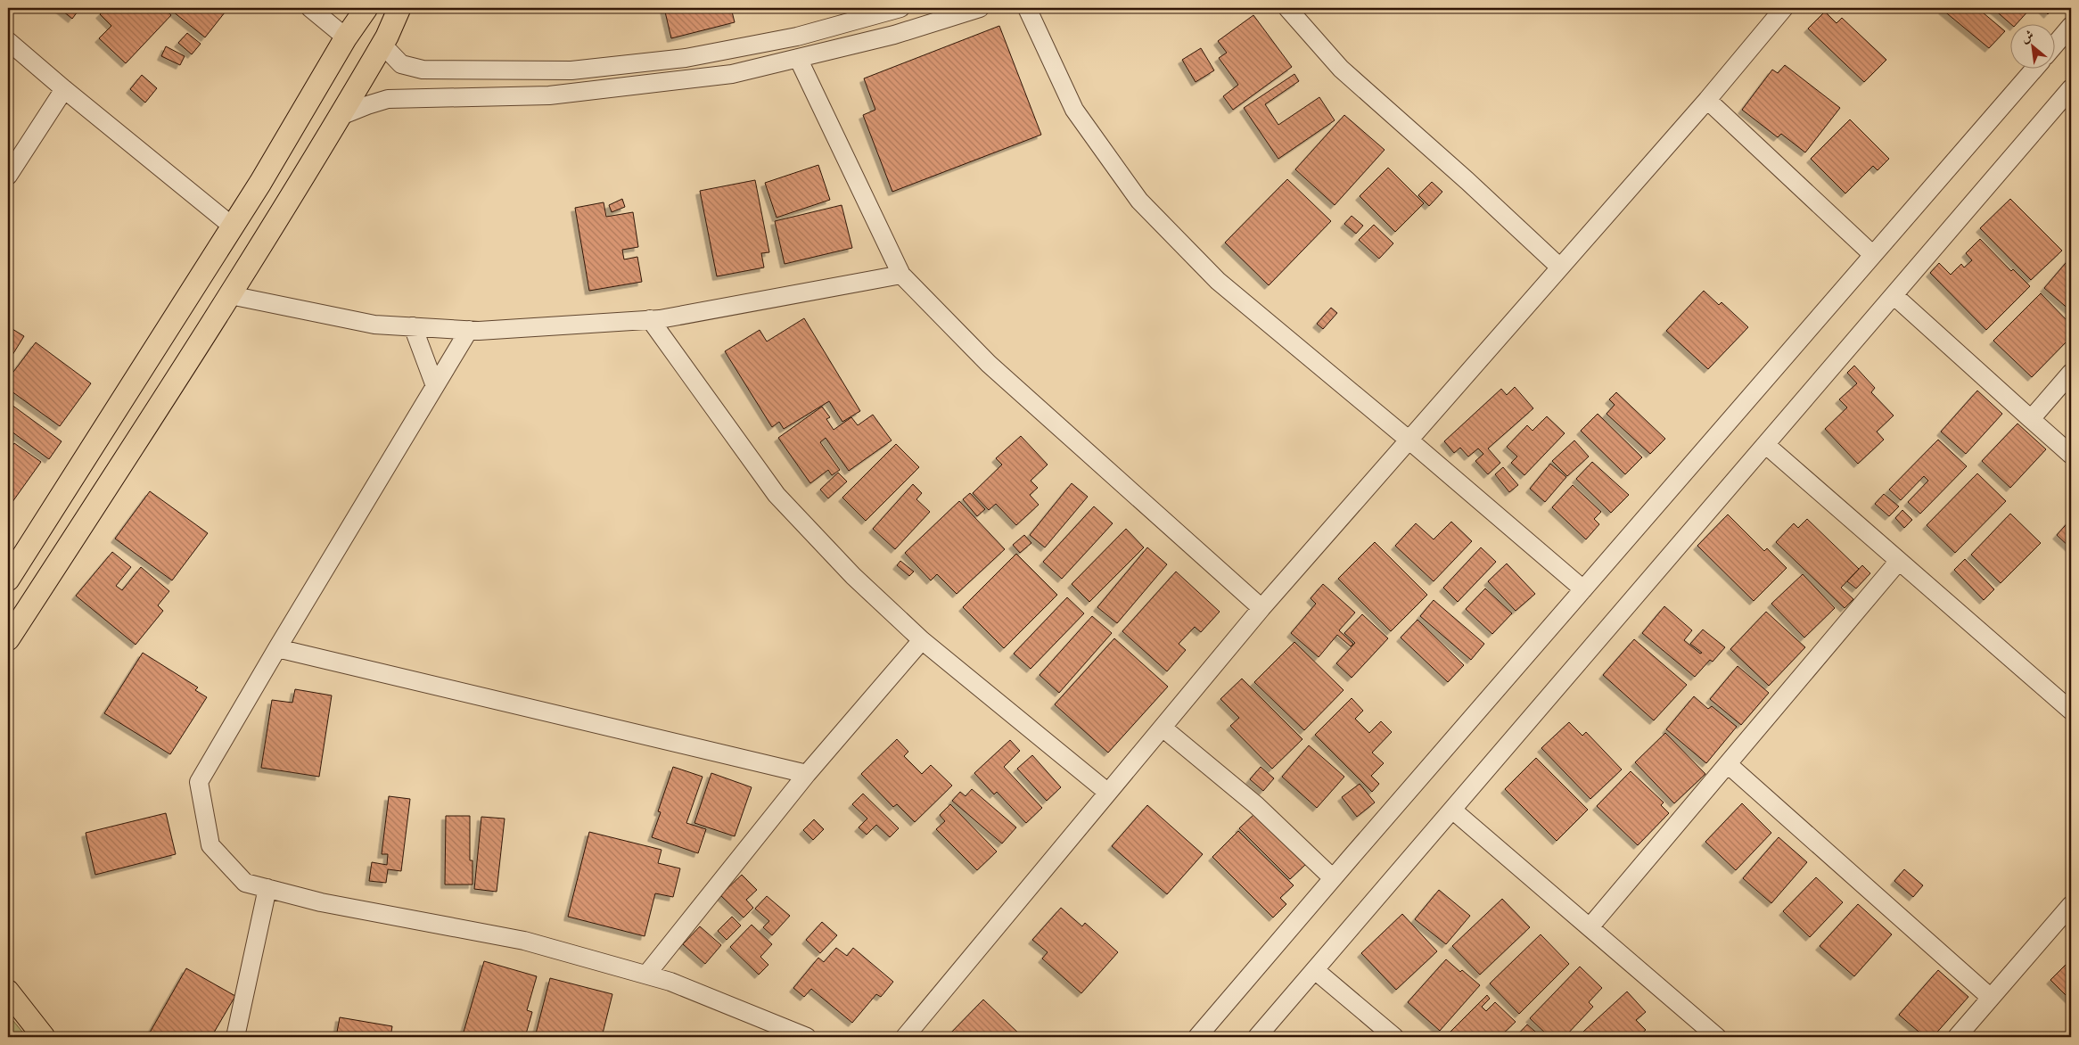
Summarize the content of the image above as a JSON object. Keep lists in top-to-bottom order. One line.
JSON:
{"north":"top left"}
